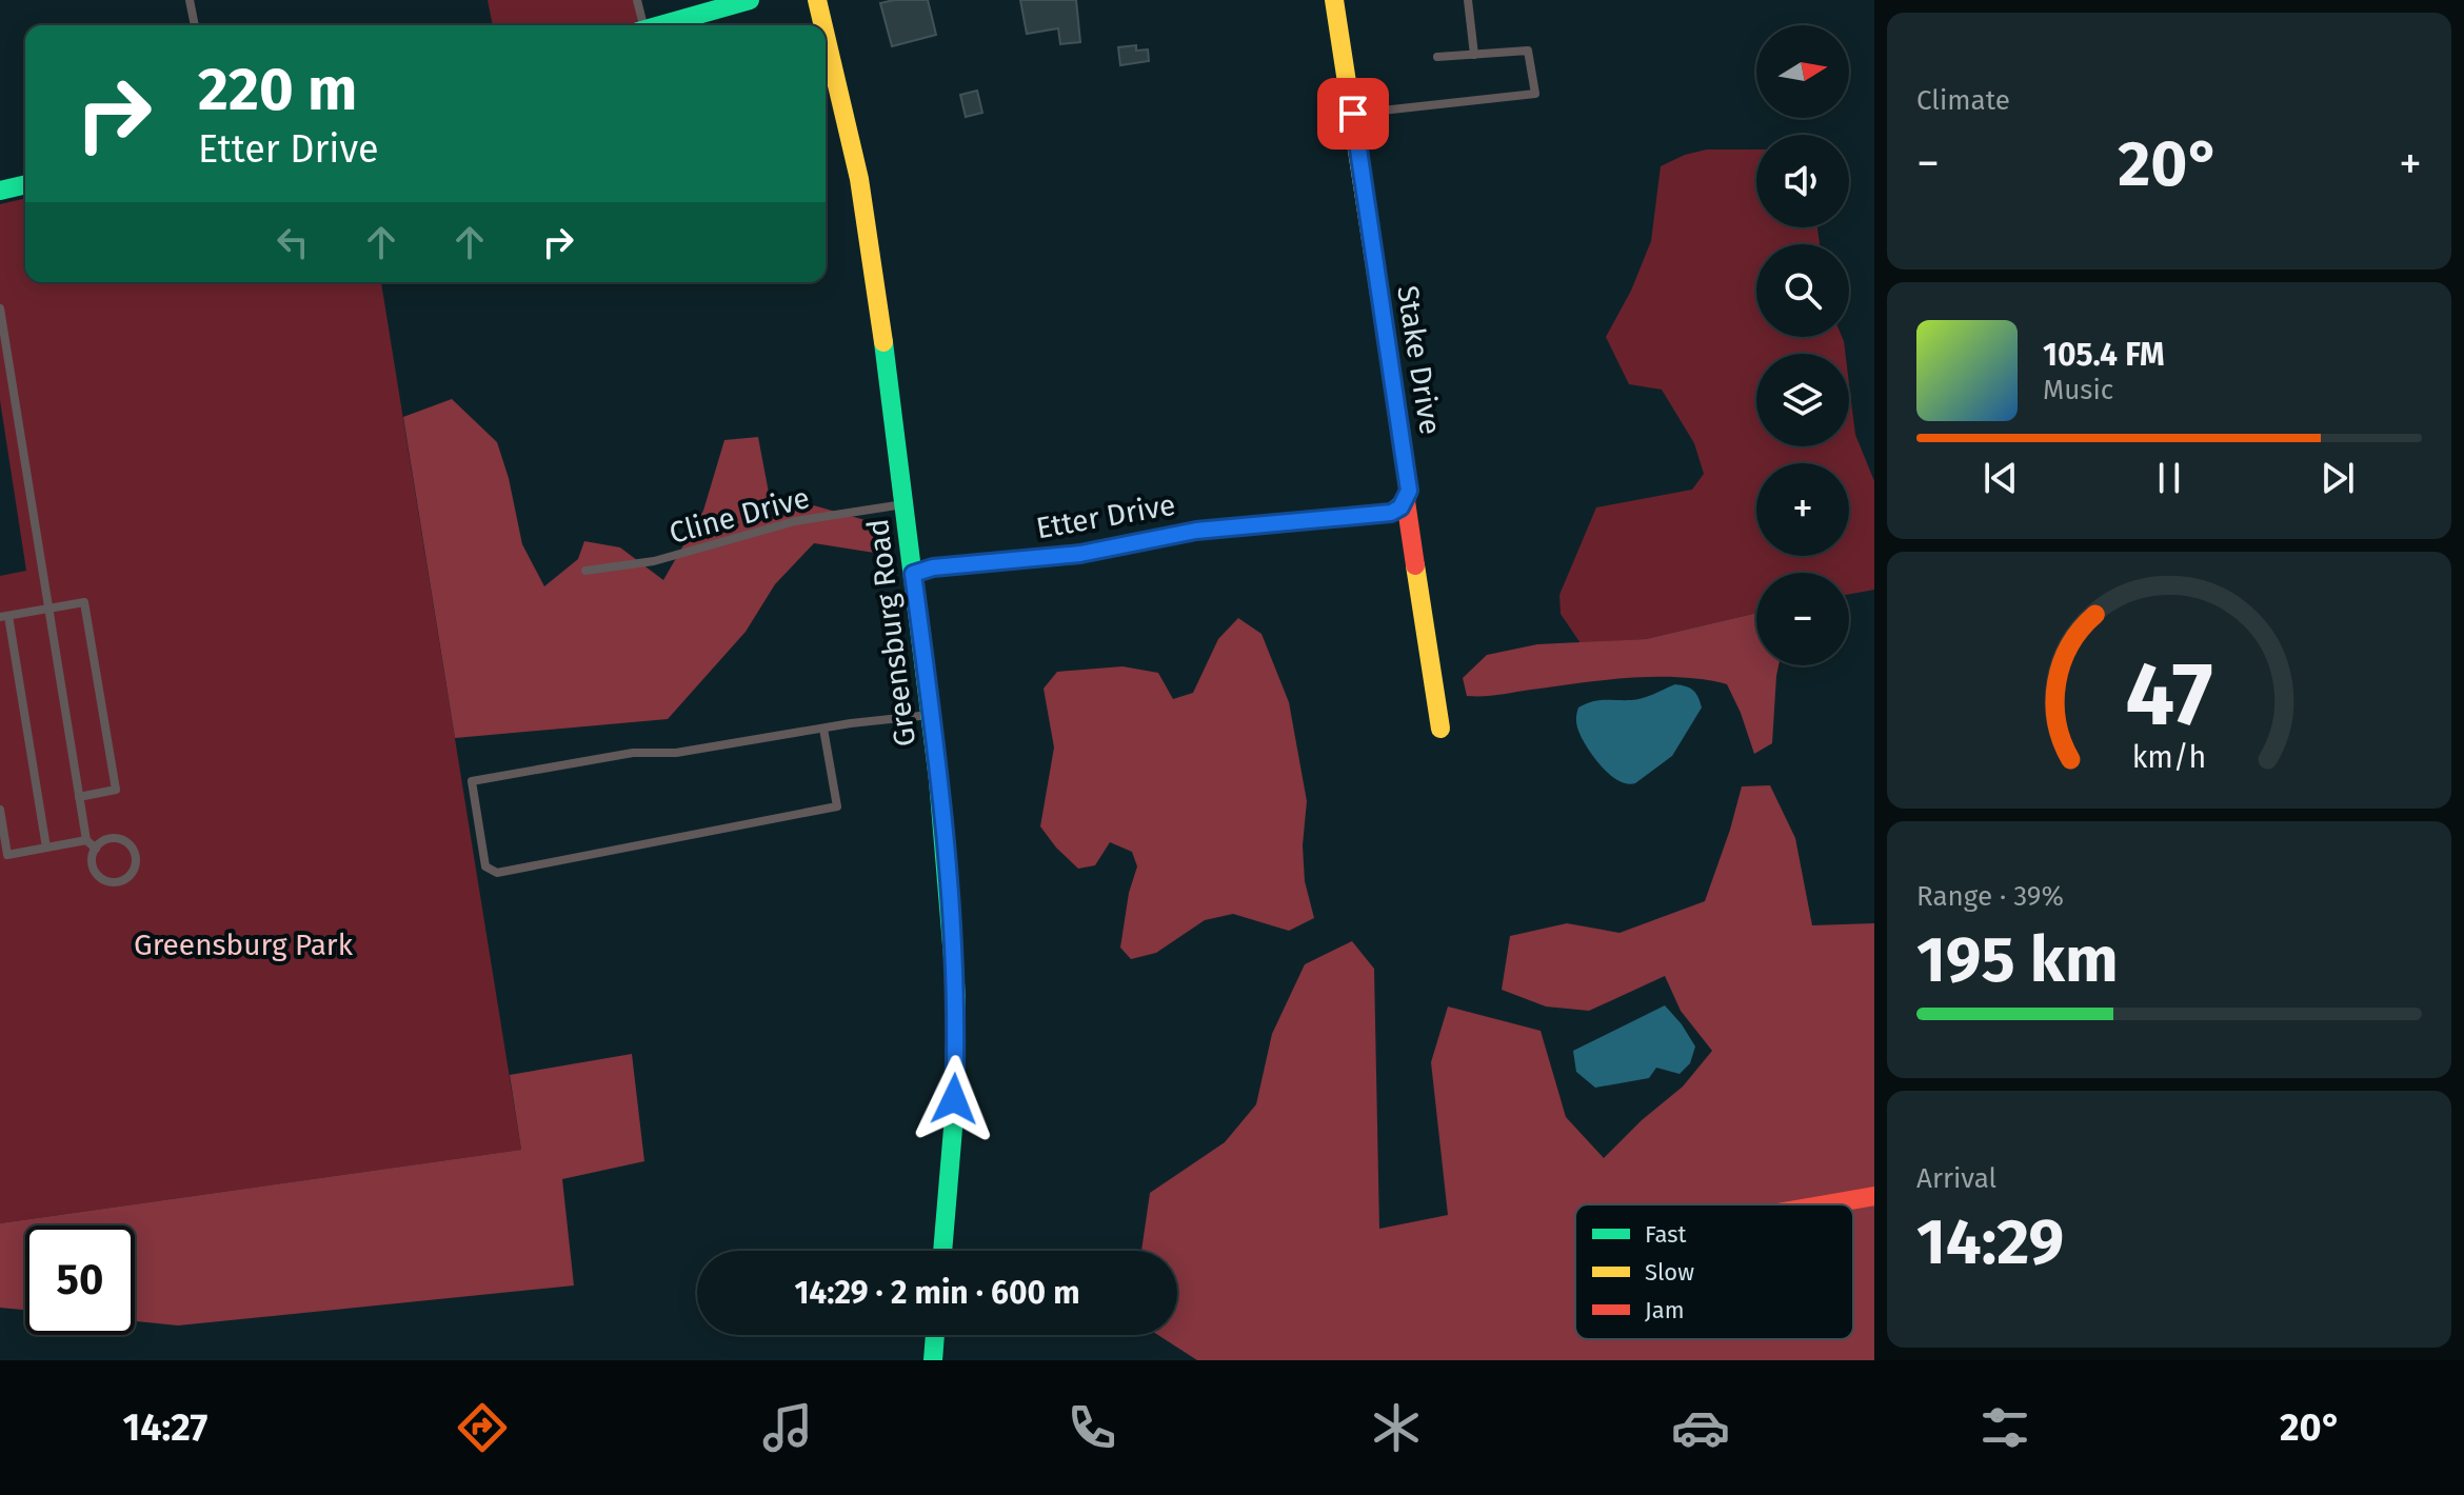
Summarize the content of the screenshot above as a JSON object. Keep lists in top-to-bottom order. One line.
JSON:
{"streets":{"main road":["Stake Drive","Etter Drive","Greensburg Road"],"lane":["Cline Drive"]},"crossings":[["Stake Drive","Etter Drive"],["Cline Drive","Greensburg Road"],["Etter Drive","Greensburg Road"]],"parks":["Greensburg Park"],"legend":["Fast","Slow","Jam"],"north":"right","page":{"tile":["Climate",["Range · 39%","195 km"],["Arrival","14:29"]],"map_buttons":["+","−"],"turn":["220 m","Etter Drive"],"heat":["−","20°","+"],"song":["105.4 FM","Music"],"limit":"50","trip":"14:29 · 2 min · 600 m","tabs":["14:27","20°"],"gauge":["47","km/h"]}}
